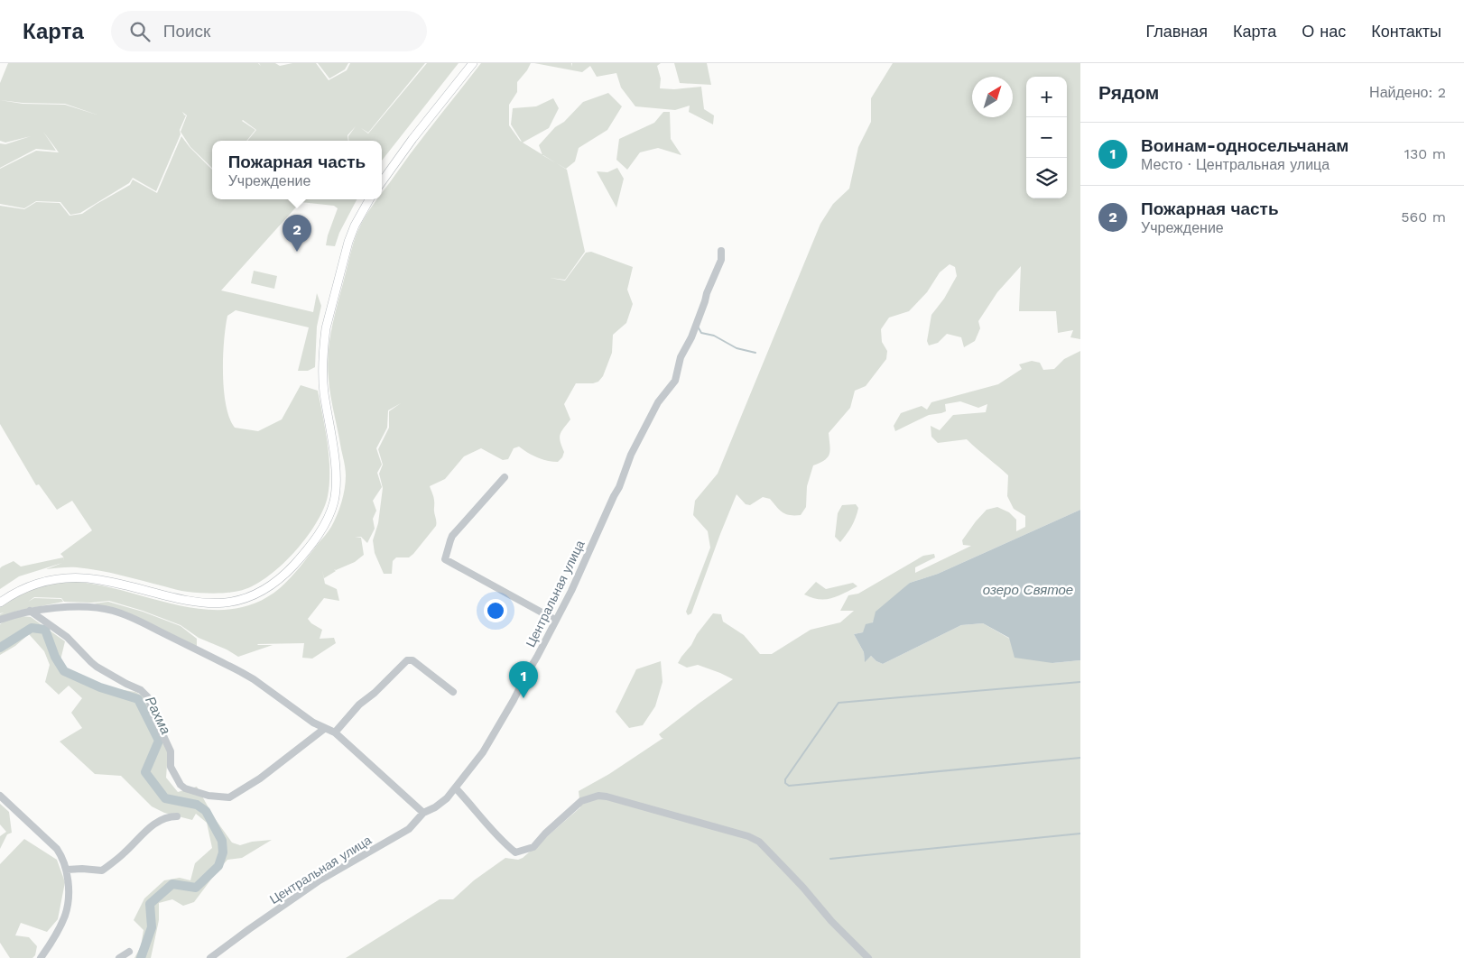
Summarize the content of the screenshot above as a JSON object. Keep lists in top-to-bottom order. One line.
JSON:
{"streets":{"street":["Центральная улица"]},"water":["озеро Святое","Рахма"],"north":"top right","page":{"header":"Карта","search":"Поиск","nav":["Главная","Карта","О нас","Контакты"],"heading":["Рядом","Найдено: 2"],"map_buttons":["+","−"],"list":[{"mark":"1","name":"Воинам-односельчанам","note":"Место · Центральная улица","value":"130 m"},{"mark":"2","name":"Пожарная часть","note":"Учреждение","value":"560 m"}],"popup":["Пожарная часть","Учреждение"],"pins":["2","1"]}}
